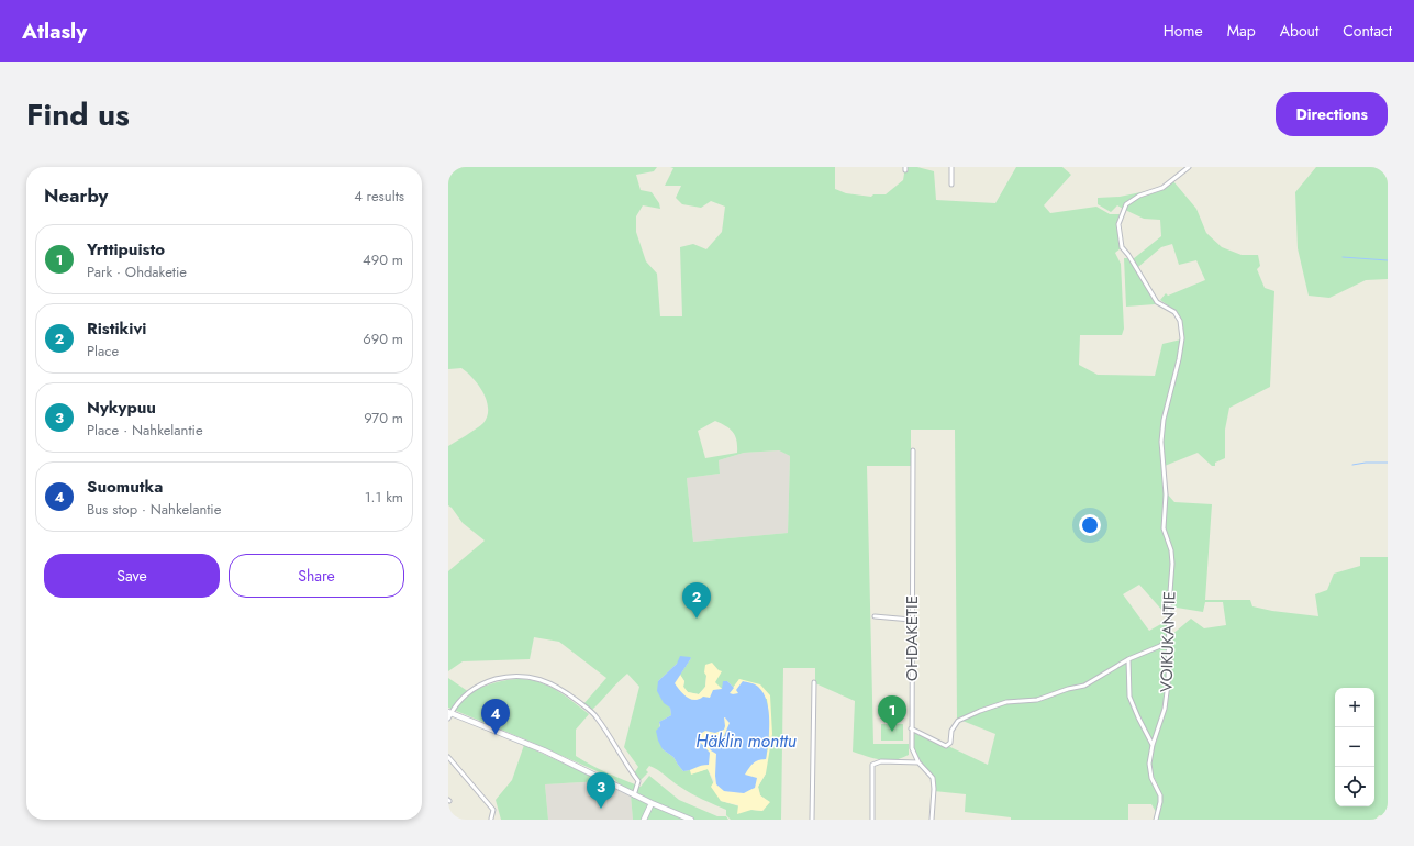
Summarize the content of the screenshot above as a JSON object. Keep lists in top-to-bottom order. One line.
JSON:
{"streets":{"street":["OHDAKETIE","VOIKUKANTIE"]},"water":["Häklin monttu"],"page":{"header":"Atlasly","nav":["Home","Map","About","Contact"],"title":"Find us","buttons":["Directions",["Save","Share"]],"heading":["Nearby","4 results"],"list":[{"mark":"1","name":"Yrttipuisto","note":"Park · Ohdaketie","value":"490 m"},{"mark":"2","name":"Ristikivi","note":"Place","value":"690 m"},{"mark":"3","name":"Nykypuu","note":"Place · Nahkelantie","value":"970 m"},{"mark":"4","name":"Suomutka","note":"Bus stop · Nahkelantie","value":"1.1 km"}],"pins":["2","1","4","3"],"map_buttons":["+","−"]}}
